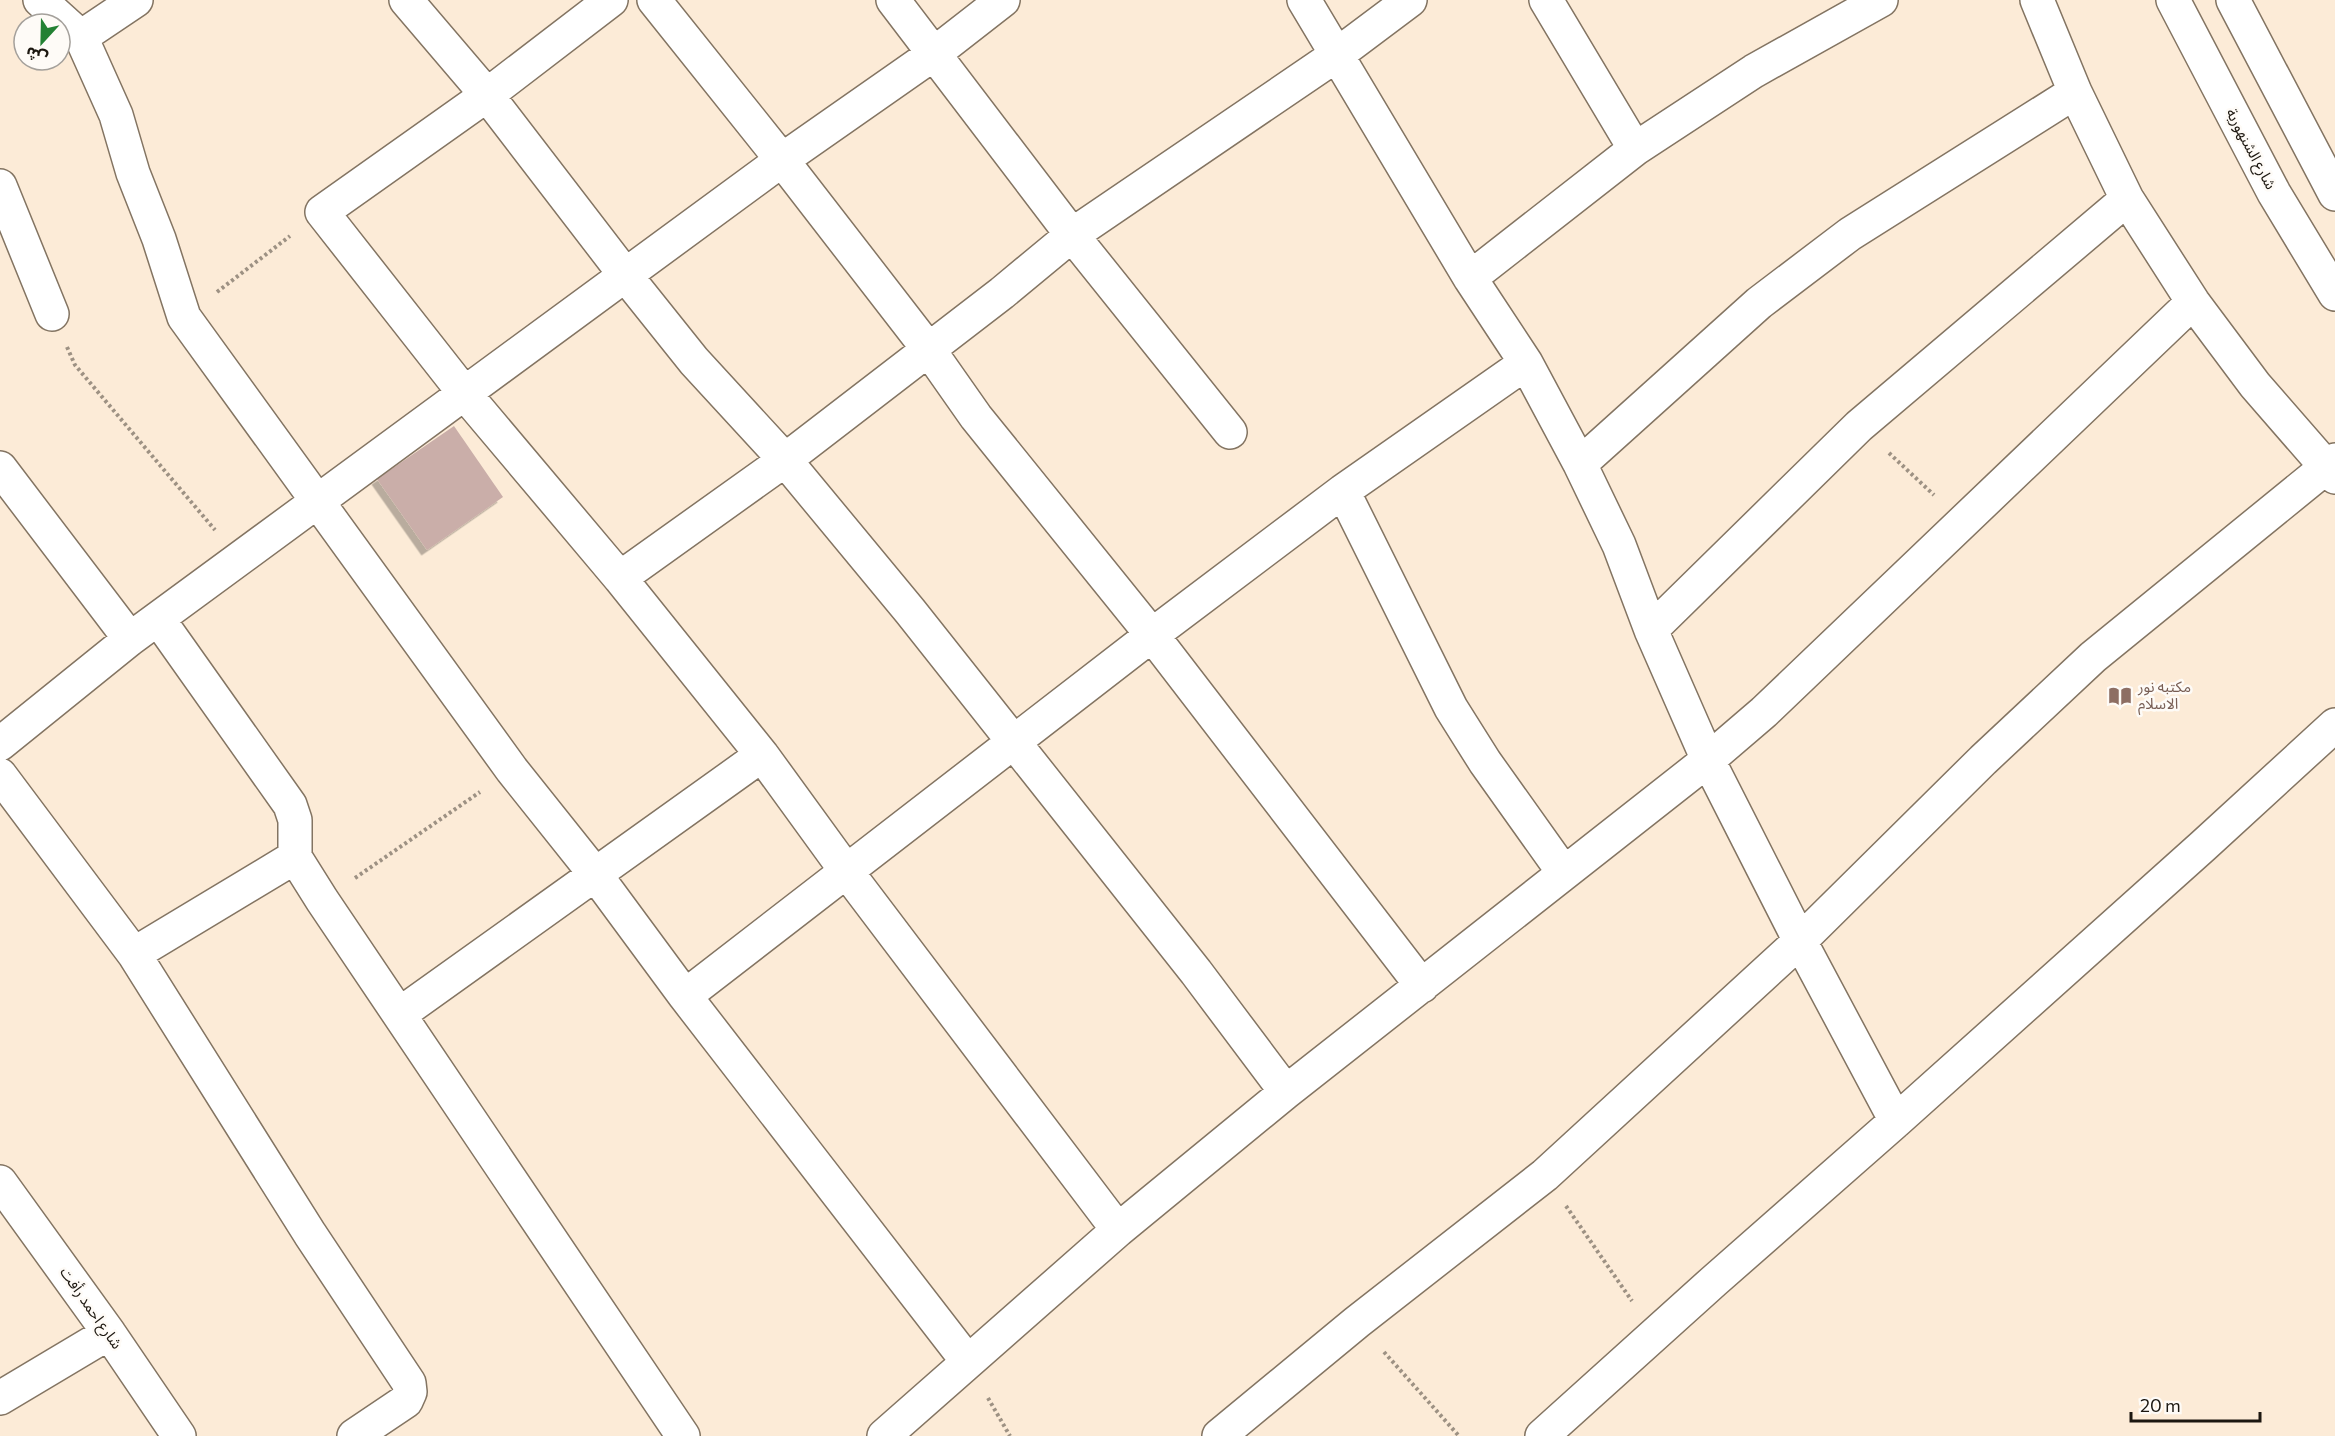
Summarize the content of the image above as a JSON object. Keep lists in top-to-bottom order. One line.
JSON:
{"streets":{"street":["شارع الشنهورية","شارع احمد رأفت"]},"places":{"library":["مكتبه نور الاسلام"]},"scale_bar":"20 m","north":"bottom"}
